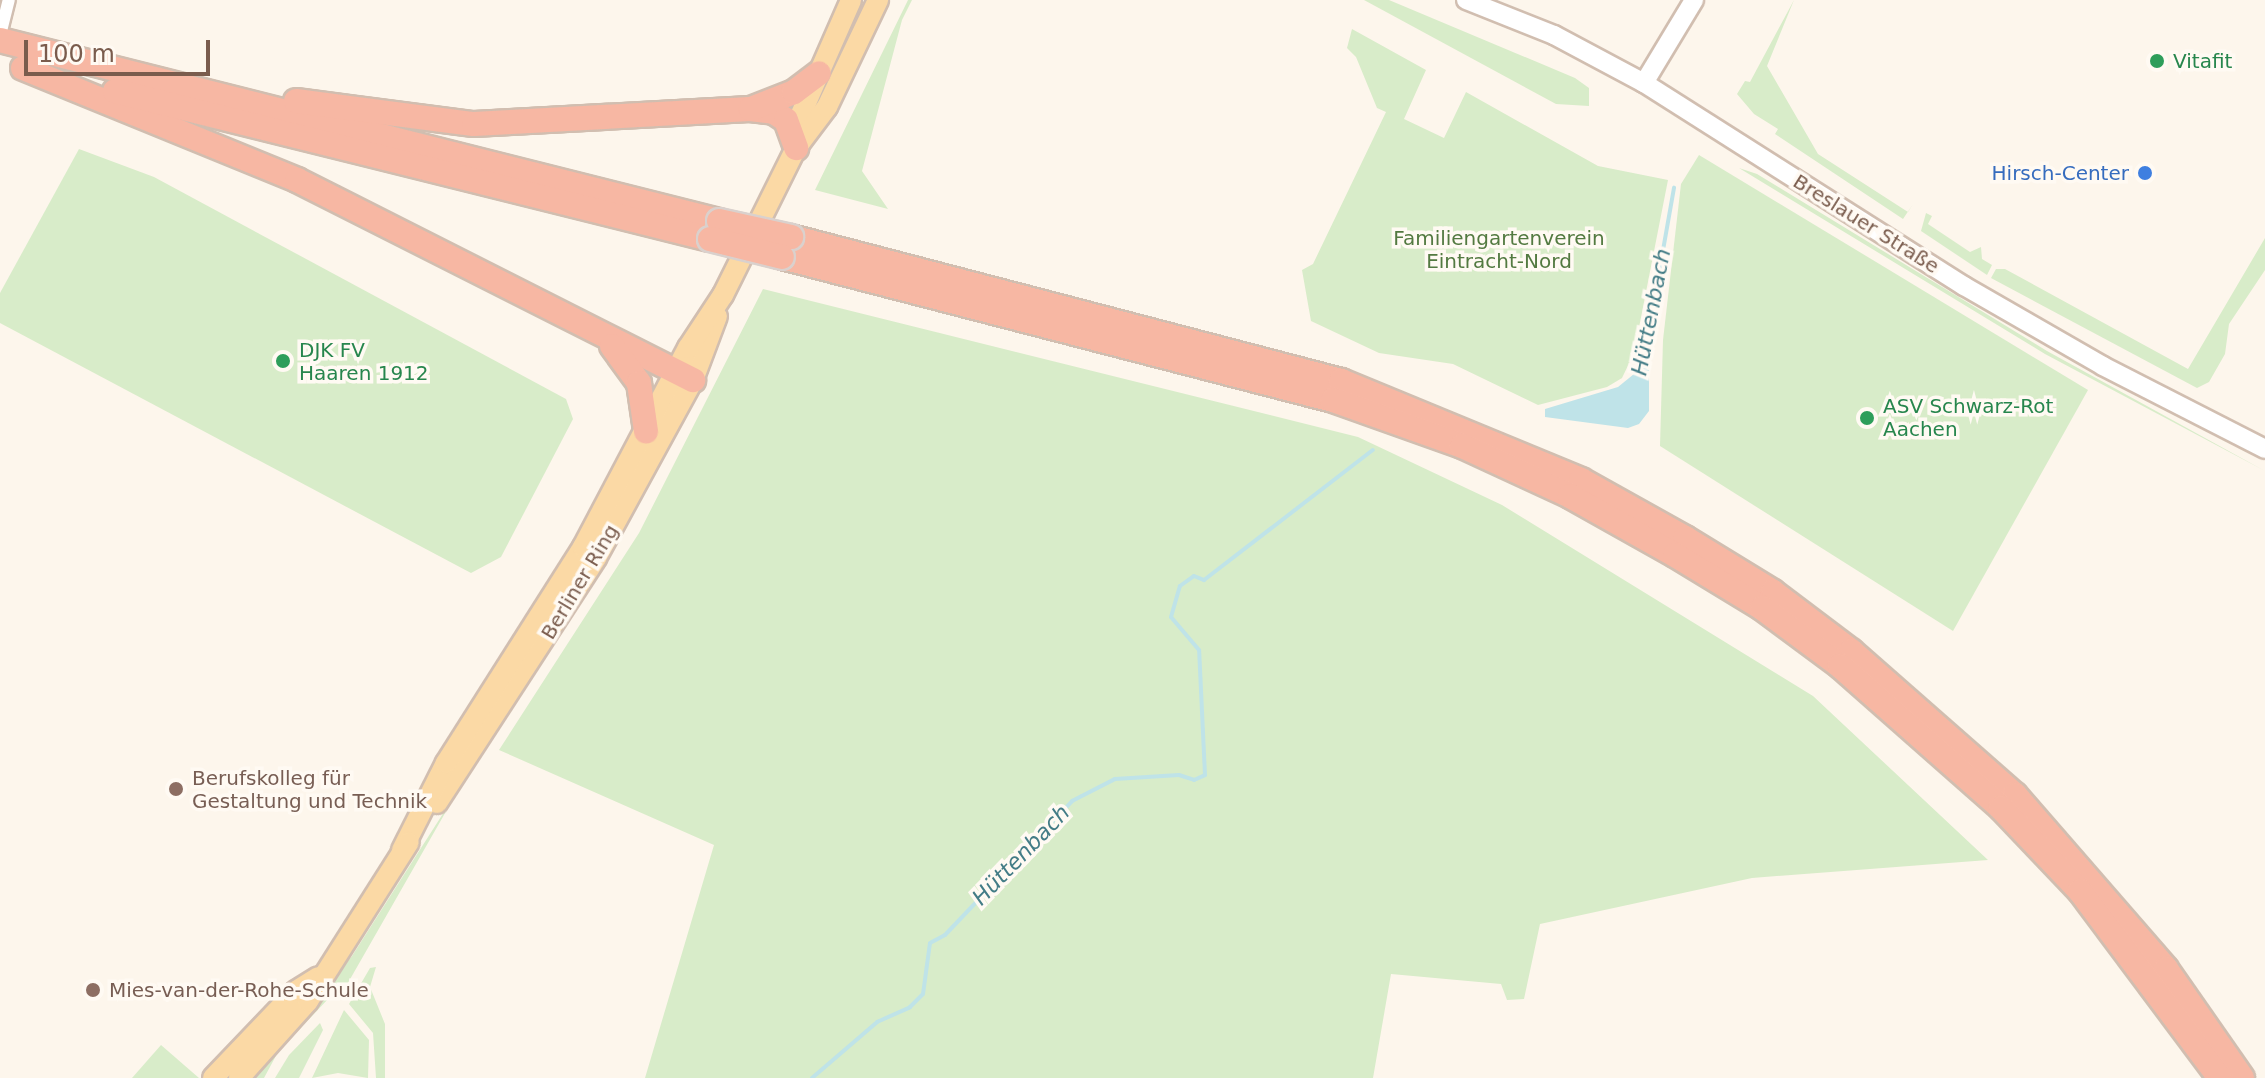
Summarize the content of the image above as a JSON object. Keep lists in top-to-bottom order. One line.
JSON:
{"streets":{"main road":["Breslauer Straße","Berliner Ring"]},"water":["Hüttenbach"],"parks":["Familiengartenverein Eintracht-Nord"],"places":["Vitafit","Hirsch-Center","DJK FV Haaren 1912","ASV Schwarz-Rot Aachen","Berufskolleg für Gestaltung und Technik","Mies-van-der-Rohe-Schule"],"scale_bar":"100 m"}
